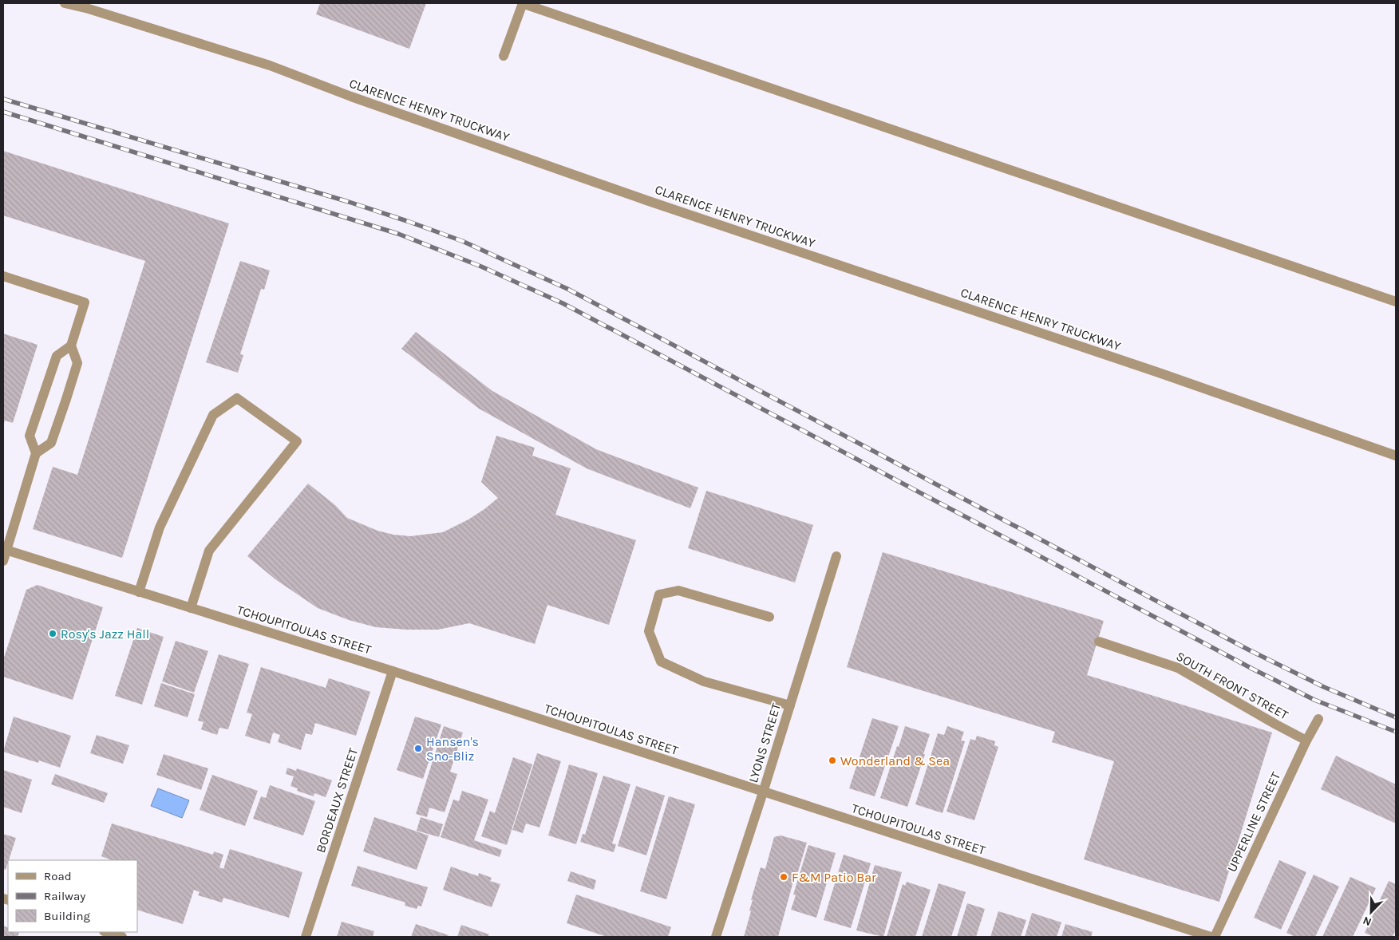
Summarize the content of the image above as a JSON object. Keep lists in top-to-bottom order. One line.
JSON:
{"streets":{"street":["CLARENCE HENRY TRUCKWAY","TCHOUPITOULAS STREET","SOUTH FRONT STREET","LYONS STREET","BORDEAUX STREET","UPPERLINE STREET"]},"crossings":[["TCHOUPITOULAS STREET","LYONS STREET"],["TCHOUPITOULAS STREET","BORDEAUX STREET"],["SOUTH FRONT STREET","UPPERLINE STREET"]],"places":["Rosy's Jazz Hall","Hansen's Sno-Bliz","Wonderland & Sea","F&M Patio Bar"],"legend":["Road","Railway","Building"],"north":"bottom left"}
